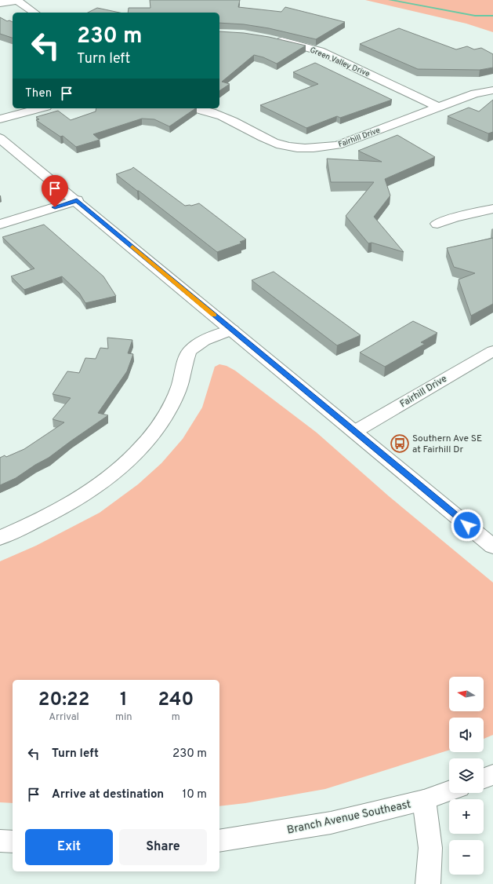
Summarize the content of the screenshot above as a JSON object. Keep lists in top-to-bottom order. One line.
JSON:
{"streets":{"main road":["Green Valley Drive","Fairhill Drive","Branch Avenue Southeast"]},"crossings":[["Green Valley Drive","Fairhill Drive"]],"places":{"bus stop":["Southern Ave SE at Fairhill Dr"]},"north":"left","page":{"turn":["230 m","Turn left"],"then":"Then","map_buttons":["+","−"],"eta":["20:22","Arrival","1","min","240","m"],"list":[{"name":"Turn left","value":"230 m"},{"name":"Arrive at destination","value":"10 m"}],"buttons":["Exit","Share"]}}
